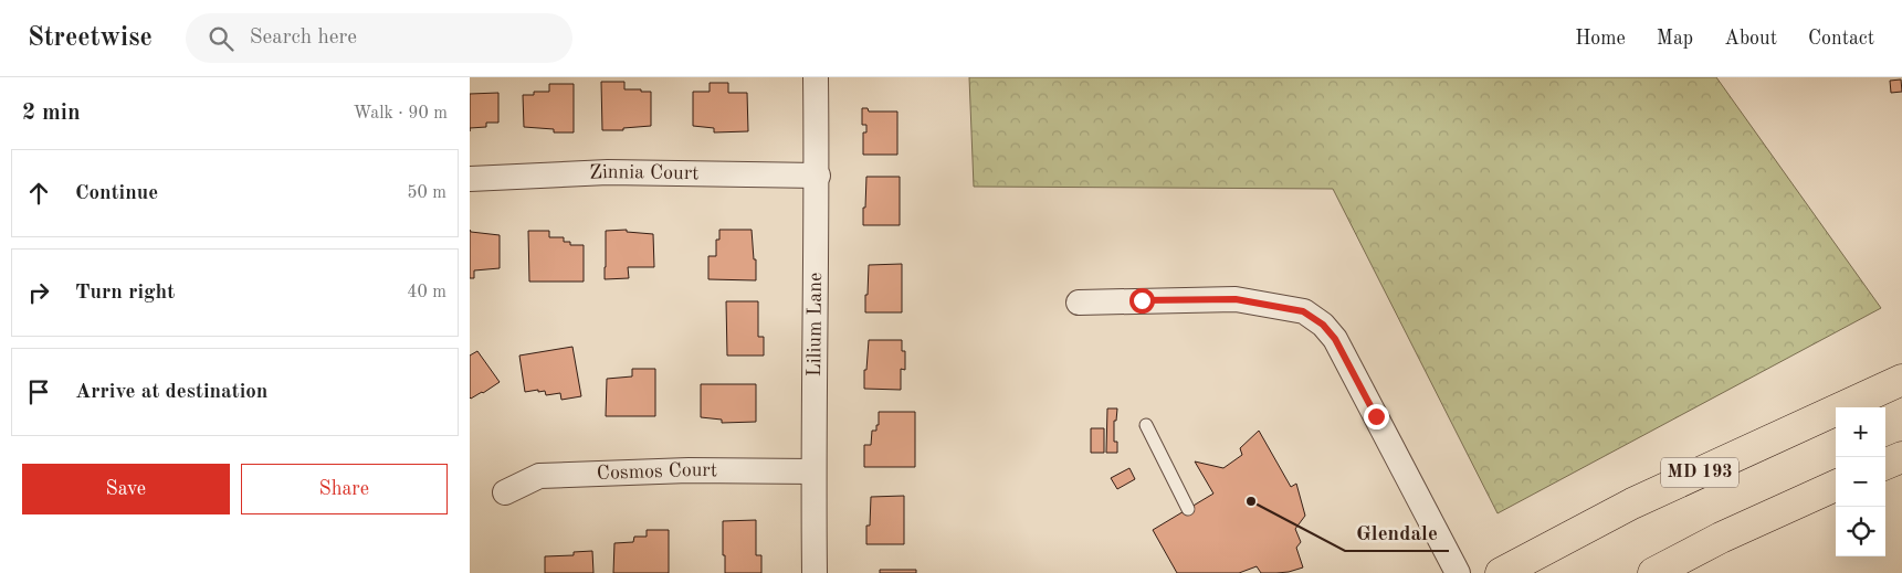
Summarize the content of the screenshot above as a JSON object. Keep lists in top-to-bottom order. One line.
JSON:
{"streets":{"main road":["MD 193"],"street":["Zinnia Court","Lilium Lane","Cosmos Court"]},"crossings":[["Zinnia Court","Lilium Lane"],["Lilium Lane","Cosmos Court"]],"places":["Glendale"],"page":{"header":"Streetwise","search":"Search here","nav":["Home","Map","About","Contact"],"heading":["2 min","Walk · 90 m"],"list":[["Continue","50 m"],["Turn right","40 m"],"Arrive at destination"],"map_buttons":["+","−"],"buttons":["Save","Share"]}}
